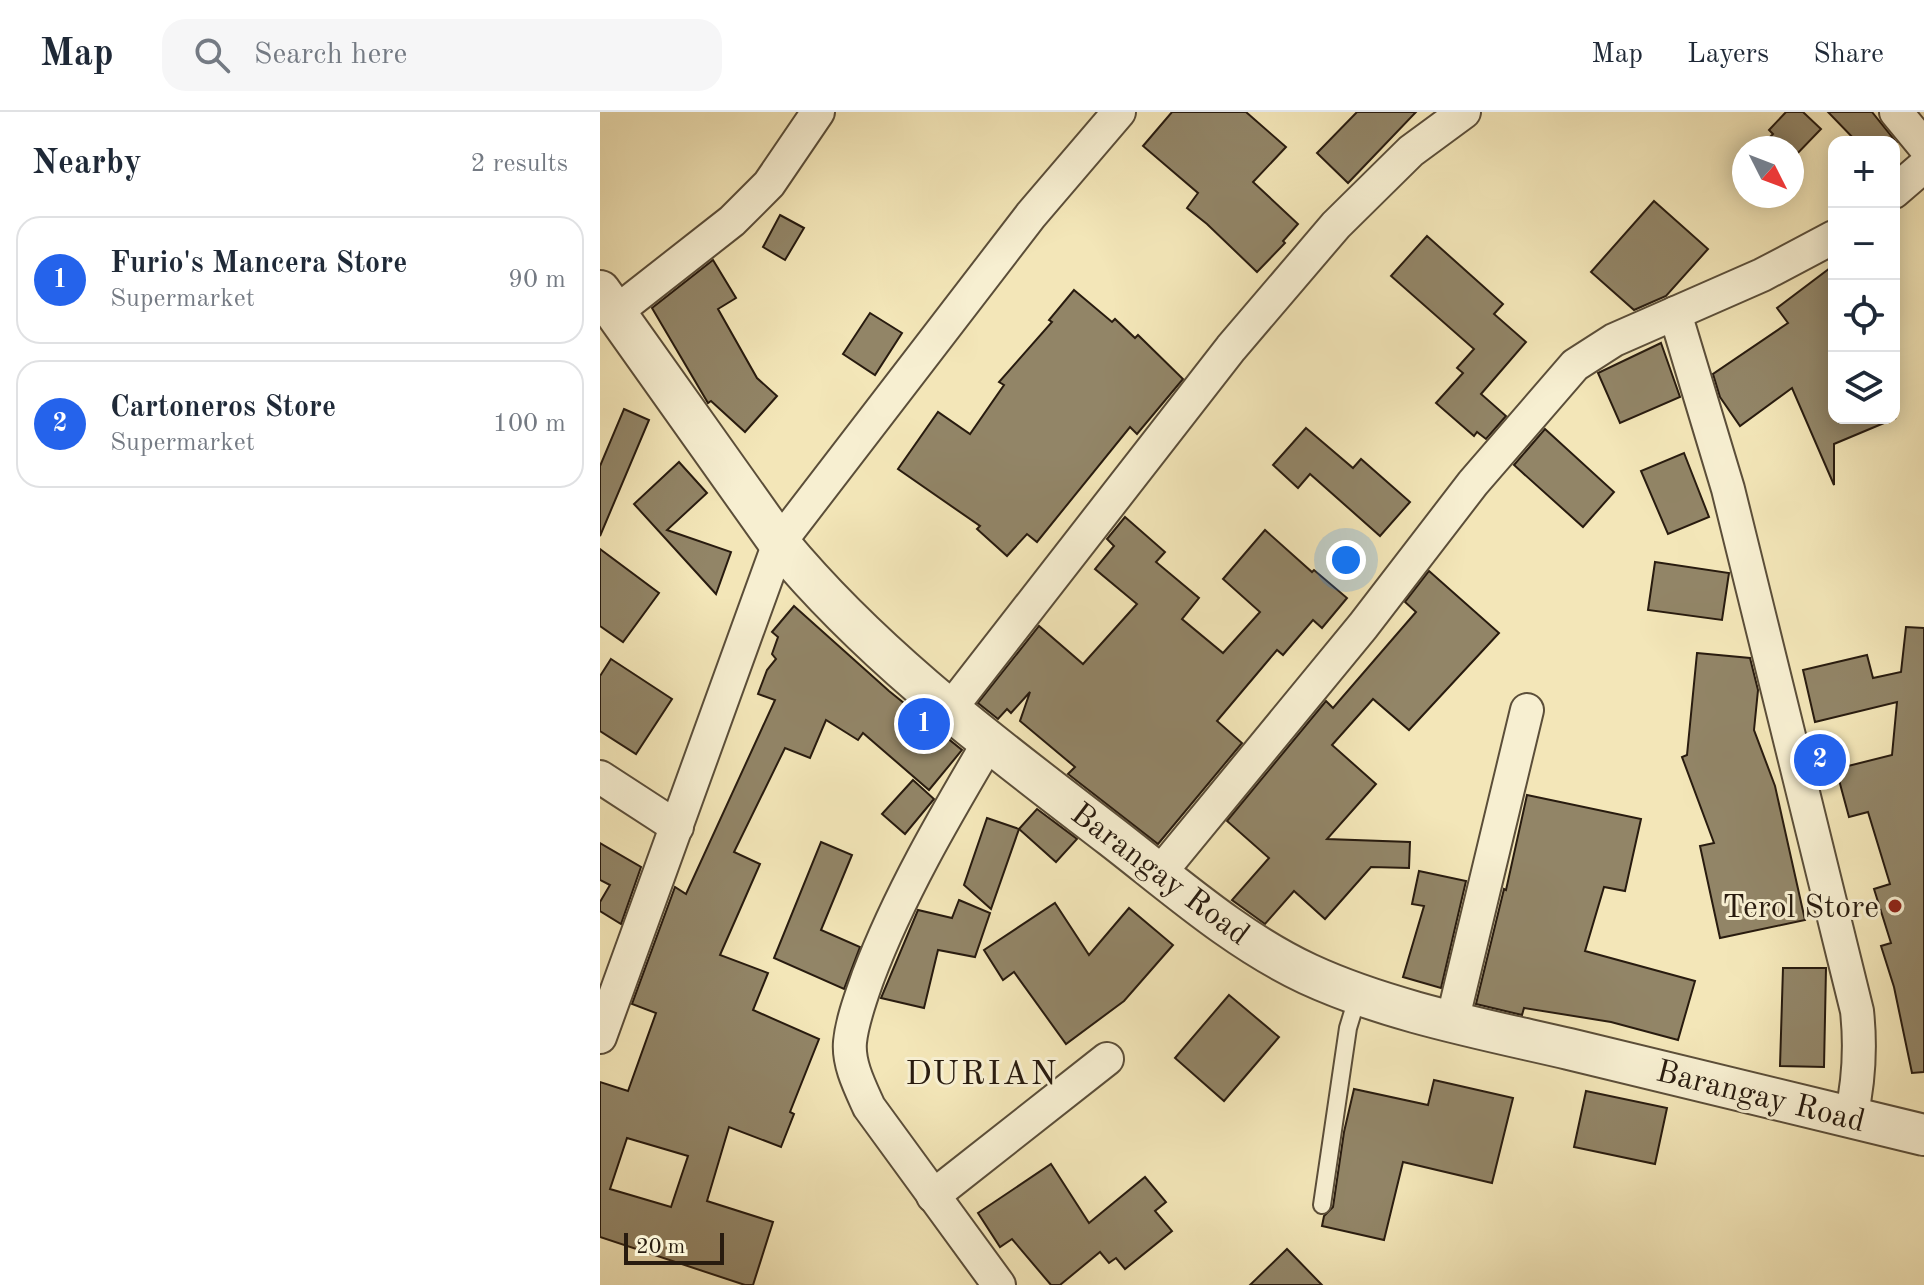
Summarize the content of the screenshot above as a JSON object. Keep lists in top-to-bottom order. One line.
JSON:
{"streets":{"street":["Barangay Road"]},"districts":["DURIAN"],"places":["Terol Store"],"scale_bar":"20 m","north":"bottom right","page":{"header":"Map","search":"Search here","nav":["Map","Layers","Share"],"heading":["Nearby","2 results"],"map_buttons":["+","−"],"list":[{"mark":"1","name":"Furio's Mancera Store","note":"Supermarket","value":"90 m"},{"mark":"2","name":"Cartoneros Store","note":"Supermarket","value":"100 m"}],"pins":["1","2"],"scale":"20 m"}}
